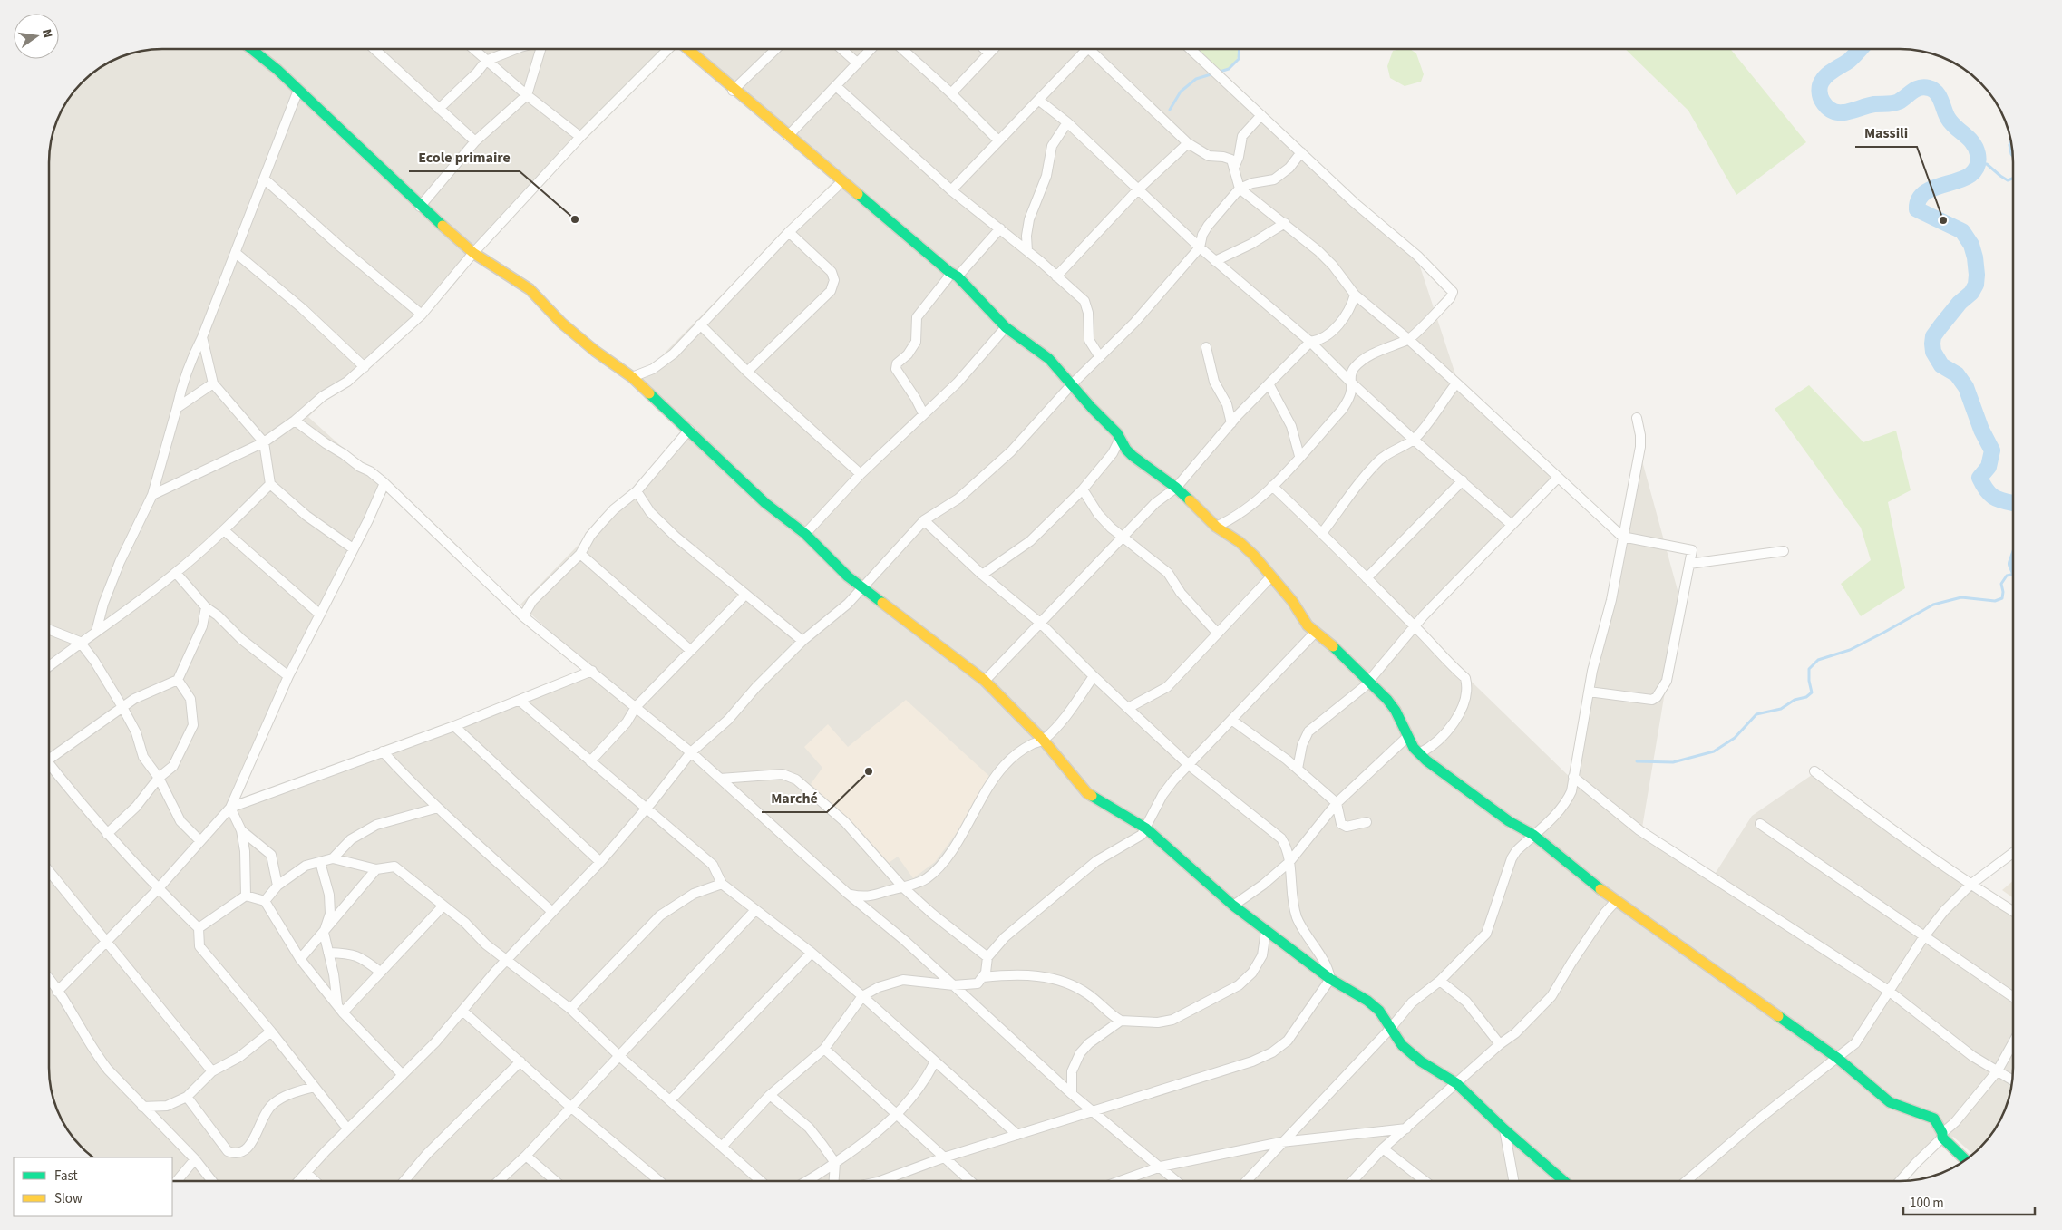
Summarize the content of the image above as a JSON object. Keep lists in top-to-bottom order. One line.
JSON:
{"places":["Ecole primaire","Massili","Marché"],"legend":["Fast","Slow"],"scale_bar":"100 m","north":"right"}
